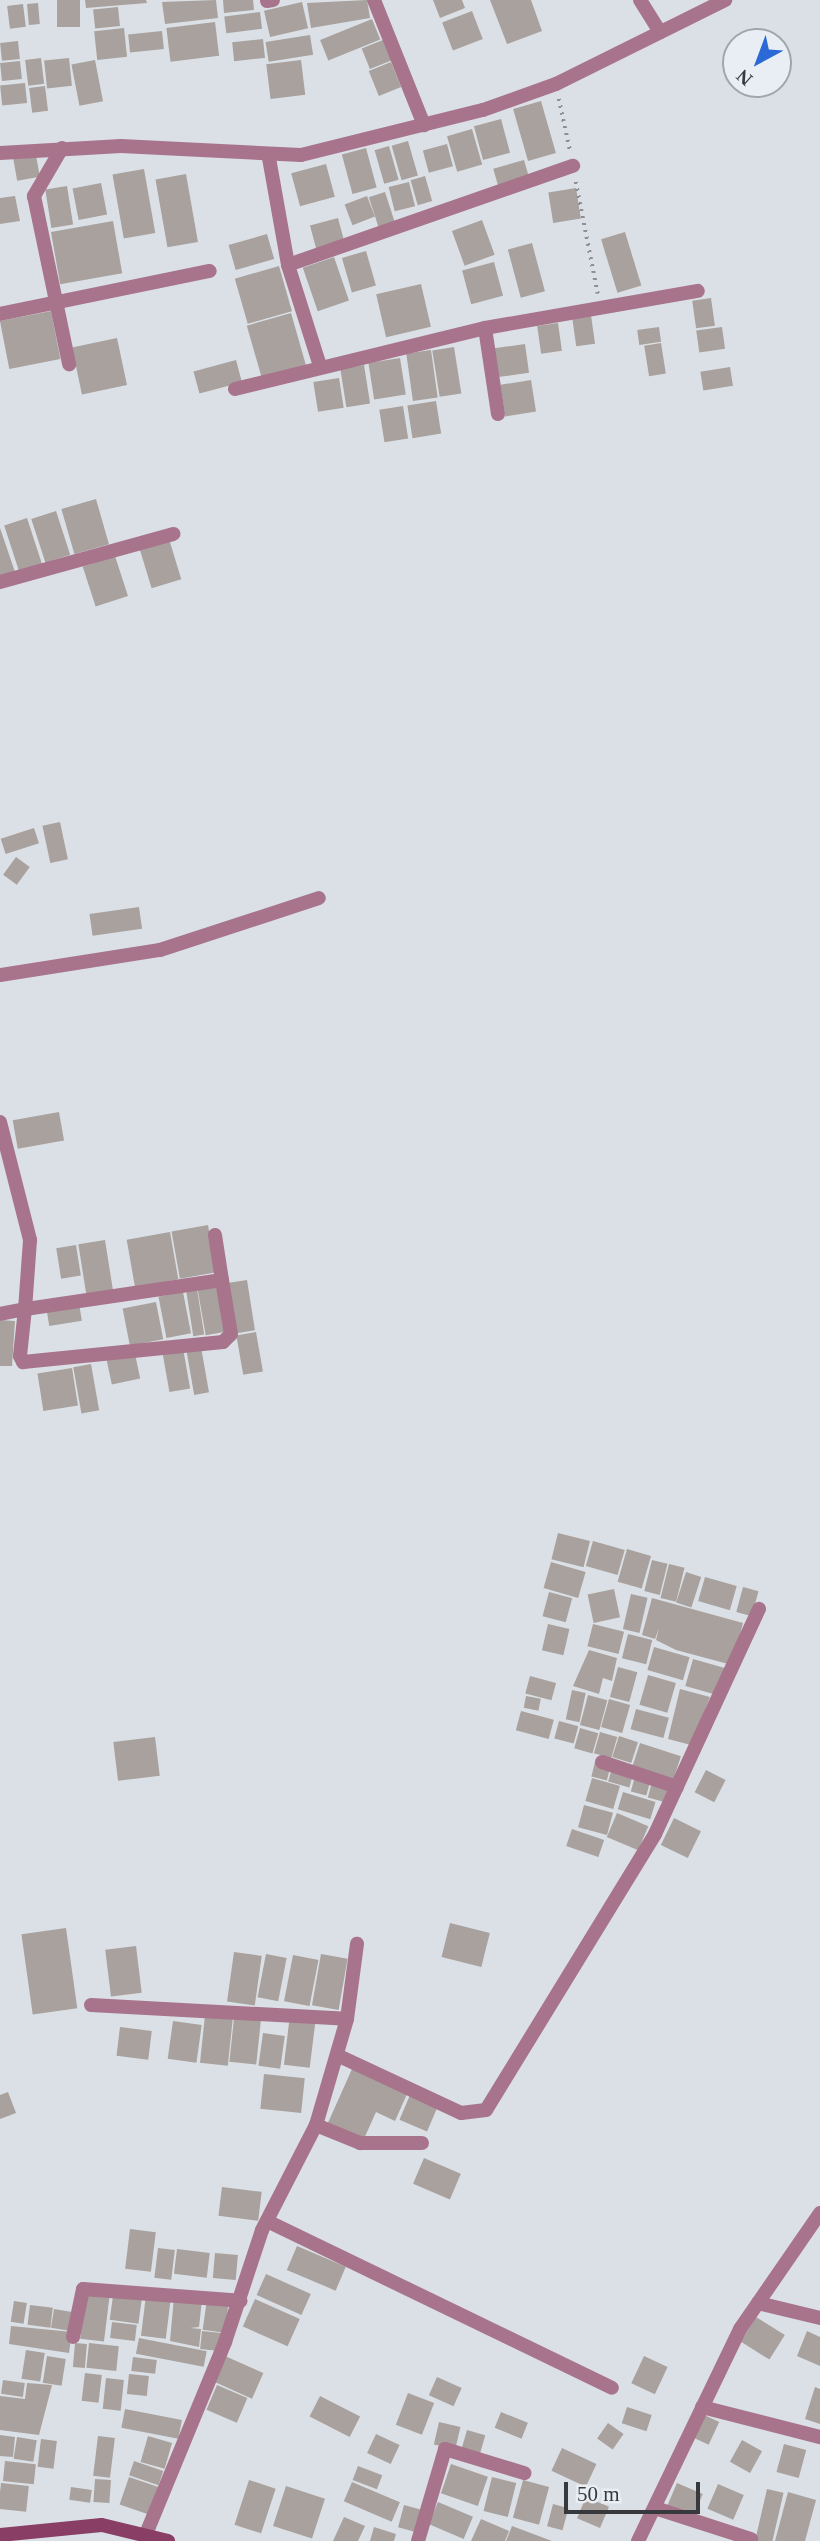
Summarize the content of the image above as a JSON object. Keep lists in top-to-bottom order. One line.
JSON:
{"scale_bar":"50 m","north":"bottom left"}
